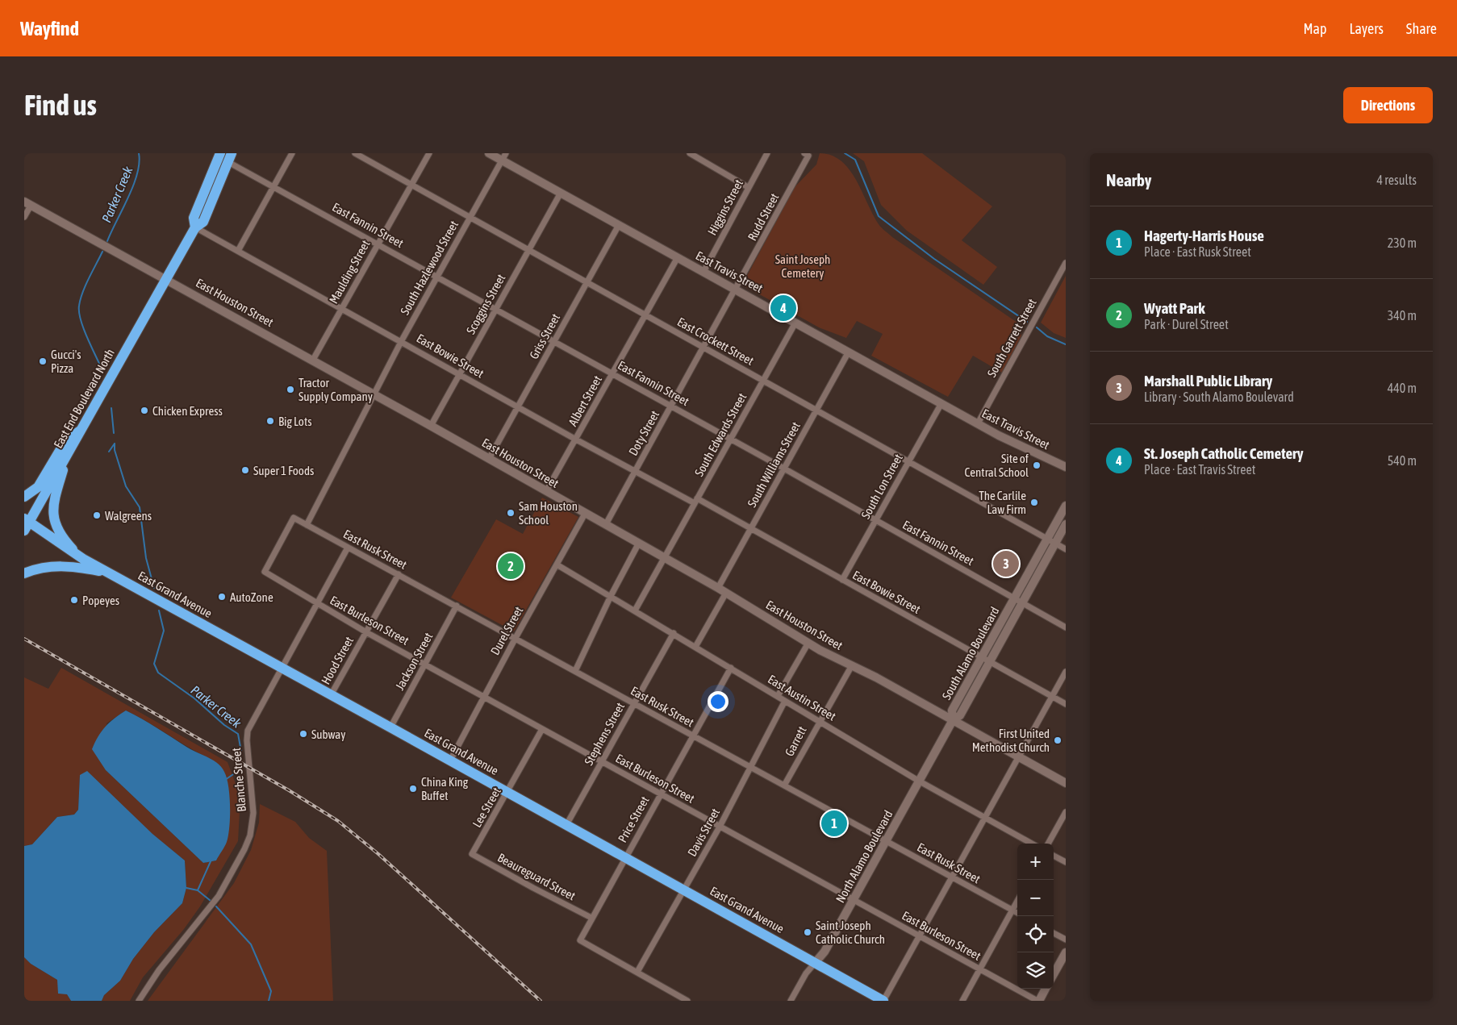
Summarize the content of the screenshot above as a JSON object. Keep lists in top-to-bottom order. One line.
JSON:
{"streets":{"highway":["East End Boulevard North","East Grand Avenue"],"street":["Higgins Street","Rudd Street","East Fannin Street","South Hazlewood Street","Maulding Street","East Travis Street","East Houston Street","Scoggins Street","Griss Street","South Garrett Street","East Crockett Street","East Bowie Street","Albert Street","Doty Street","South Edwards Street","South Williams Street","South Lon Street","East Rusk Street","East Burleson Street","Durel Street","South Alamo Boulevard","Hood Street","Jackson Street","East Austin Street","Stephens Street","Garrett","Blanche Street","Lee Street","Price Street","Davis Street","North Alamo Boulevard","Beaureguard Street"]},"crossings":[["Higgins Street","East Travis Street"],["Rudd Street","East Travis Street"],["Rudd Street","Doty Street"],["East Fannin Street","South Hazlewood Street"],["East Fannin Street","Maulding Street"],["East Fannin Street","Scoggins Street"],["East Fannin Street","Griss Street"],["East Fannin Street","Albert Street"],["East Fannin Street","Doty Street"],["East Fannin Street","South Edwards Street"],["East Fannin Street","South Williams Street"],["East Fannin Street","South Lon Street"],["East Fannin Street","South Alamo Boulevard"],["South Hazlewood Street","East Travis Street"],["South Hazlewood Street","East Houston Street"],["South Hazlewood Street","East Crockett Street"],["South Hazlewood Street","East Bowie Street"],["South Hazlewood Street","East Rusk Street"],["Maulding Street","East Houston Street"],["Maulding Street","East Crockett Street"],["Maulding Street","East Bowie Street"],["East Travis Street","Scoggins Street"],["East Travis Street","Griss Street"],["East Travis Street","South Garrett Street"],["East Travis Street","Albert Street"],["East Travis Street","Doty Street"],["East Travis Street","South Edwards Street"],["East Travis Street","South Williams Street"],["East Travis Street","South Lon Street"],["East Houston Street","Scoggins Street"],["East Houston Street","Griss Street"],["East Houston Street","East End Boulevard North"],["East Houston Street","Albert Street"],["East Houston Street","Doty Street"],["East Houston Street","South Edwards Street"],["East Houston Street","South Williams Street"],["East Houston Street","Durel Street"],["East Houston Street","South Alamo Boulevard"],["East Houston Street","Garrett"],["East Houston Street","North Alamo Boulevard"],["Scoggins Street","East Crockett Street"],["Scoggins Street","East Bowie Street"],["Griss Street","East Crockett Street"],["Griss Street","East Bowie Street"],["East Crockett Street","Albert Street"],["East Crockett Street","Doty Street"],["East Crockett Street","South Edwards Street"],["East Crockett Street","South Williams Street"],["East Crockett Street","South Lon Street"],["East Crockett Street","South Alamo Boulevard"],["East Bowie Street","East End Boulevard North"],["East Bowie Street","Albert Street"],["East Bowie Street","Doty Street"],["East Bowie Street","South Edwards Street"],["East Bowie Street","South Williams Street"],["East Bowie Street","South Lon Street"],["East Bowie Street","South Alamo Boulevard"],["East End Boulevard North","East Grand Avenue"],["South Edwards Street","East Austin Street"],["East Rusk Street","East Burleson Street"],["East Rusk Street","Durel Street"],["East Rusk Street","Hood Street"],["East Rusk Street","Jackson Street"],["East Rusk Street","Stephens Street"],["East Rusk Street","Garrett"],["East Rusk Street","Blanche Street"],["East Rusk Street","Price Street"],["East Rusk Street","Davis Street"],["East Rusk Street","North Alamo Boulevard"],["East Grand Avenue","Durel Street"],["East Grand Avenue","Hood Street"],["East Grand Avenue","Jackson Street"],["East Grand Avenue","Stephens Street"],["East Grand Avenue","Blanche Street"],["East Grand Avenue","Lee Street"],["East Grand Avenue","Price Street"],["East Grand Avenue","Davis Street"],["East Grand Avenue","North Alamo Boulevard"],["East Burleson Street","Durel Street"],["East Burleson Street","Hood Street"],["East Burleson Street","Jackson Street"],["East Burleson Street","Stephens Street"],["East Burleson Street","Blanche Street"],["East Burleson Street","Lee Street"],["East Burleson Street","Price Street"],["East Burleson Street","Davis Street"],["East Burleson Street","North Alamo Boulevard"],["Durel Street","East Austin Street"],["South Alamo Boulevard","North Alamo Boulevard"],["East Austin Street","Stephens Street"],["East Austin Street","Garrett"],["East Austin Street","Price Street"],["East Austin Street","Davis Street"],["East Austin Street","North Alamo Boulevard"],["Lee Street","Beaureguard Street"],["Price Street","Davis Street"],["Price Street","Beaureguard Street"]],"water":["Parker Creek"],"parks":["Saint Joseph Cemetery"],"places":["Gucci's Pizza","Tractor Supply Company","Chicken Express","Big Lots","Site of Central School","Super 1 Foods","The Carlile Law Firm","Sam Houston School","Walgreens","AutoZone","Popeyes","Subway","First United Methodist Church","China King Buffet","Saint Joseph Catholic Church"],"page":{"header":"Wayfind","nav":["Map","Layers","Share"],"buttons":"Directions","title":"Find us","heading":["Nearby","4 results"],"list":[{"mark":"1","name":"Hagerty-Harris House","note":"Place · East Rusk Street","value":"230 m"},{"mark":"2","name":"Wyatt Park","note":"Park · Durel Street","value":"340 m"},{"mark":"3","name":"Marshall Public Library","note":"Library · South Alamo Boulevard","value":"440 m"},{"mark":"4","name":"St. Joseph Catholic Cemetery","note":"Place · East Travis Street","value":"540 m"}],"pins":["4","3","2","1"],"map_buttons":["+","−"]}}
